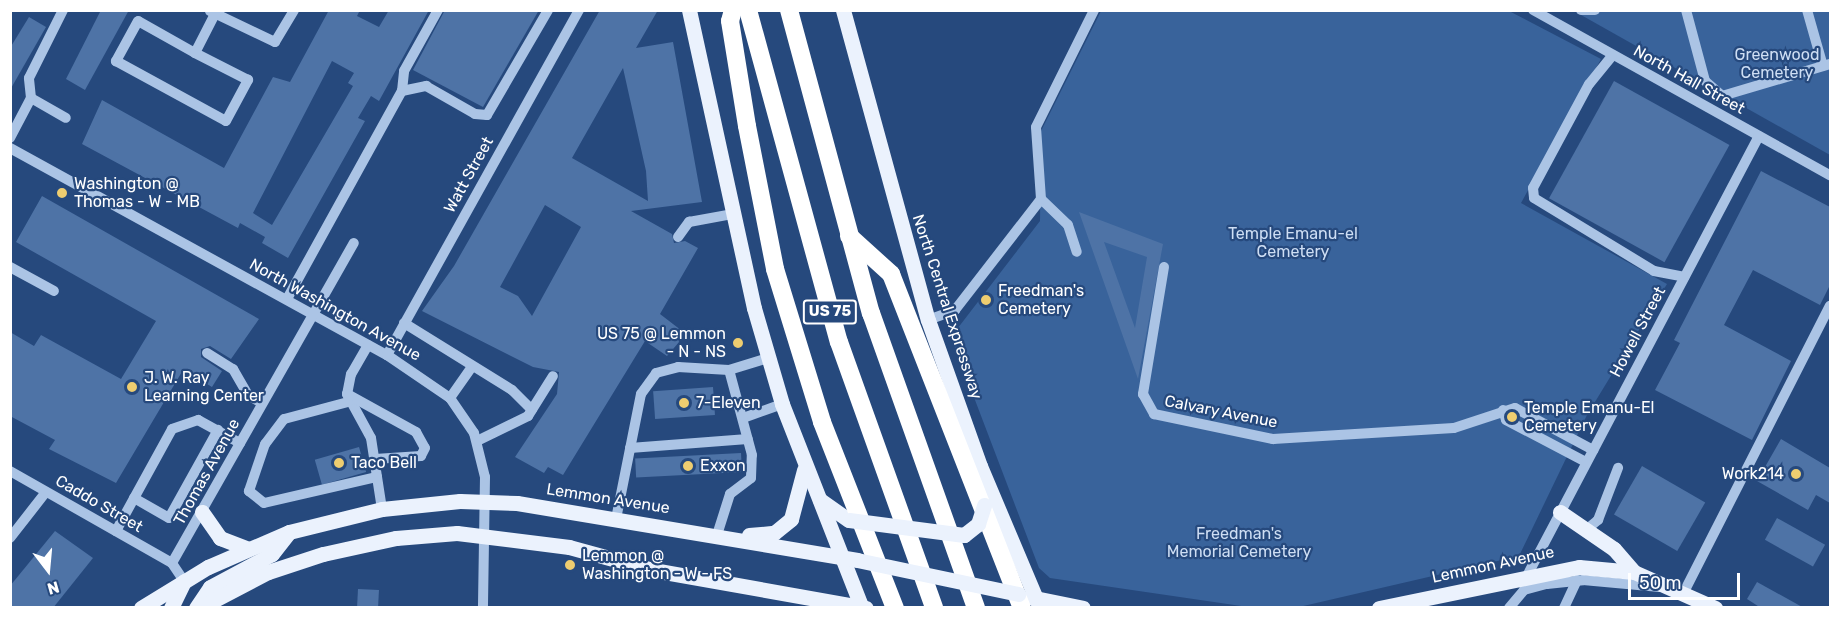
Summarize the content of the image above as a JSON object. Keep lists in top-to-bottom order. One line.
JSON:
{"streets":{"highway":["US 75"],"main road":["North Central Expressway","Lemmon Avenue"],"street":["North Hall Street","Watt Street","North Washington Avenue","Howell Street","Calvary Avenue","Thomas Avenue","Caddo Street"]},"crossings":[["North Hall Street","Howell Street"],["Watt Street","North Washington Avenue"],["North Central Expressway","Lemmon Avenue"],["North Washington Avenue","Thomas Avenue"],["North Washington Avenue","Lemmon Avenue"],["Howell Street","Lemmon Avenue"],["Thomas Avenue","Caddo Street"]],"parks":["Greenwood Cemetery","Temple Emanu-el Cemetery","Freedman's Memorial Cemetery"],"places":["Washington @ Thomas - W - MB","Freedman's Cemetery","US 75 @ Lemmon - N - NS","J. W. Ray Learning Center","7-Eleven","Temple Emanu-El Cemetery","Taco Bell","Exxon","Work214","Lemmon @ Washington - W - FS"],"scale_bar":"50 m","north":"bottom"}
